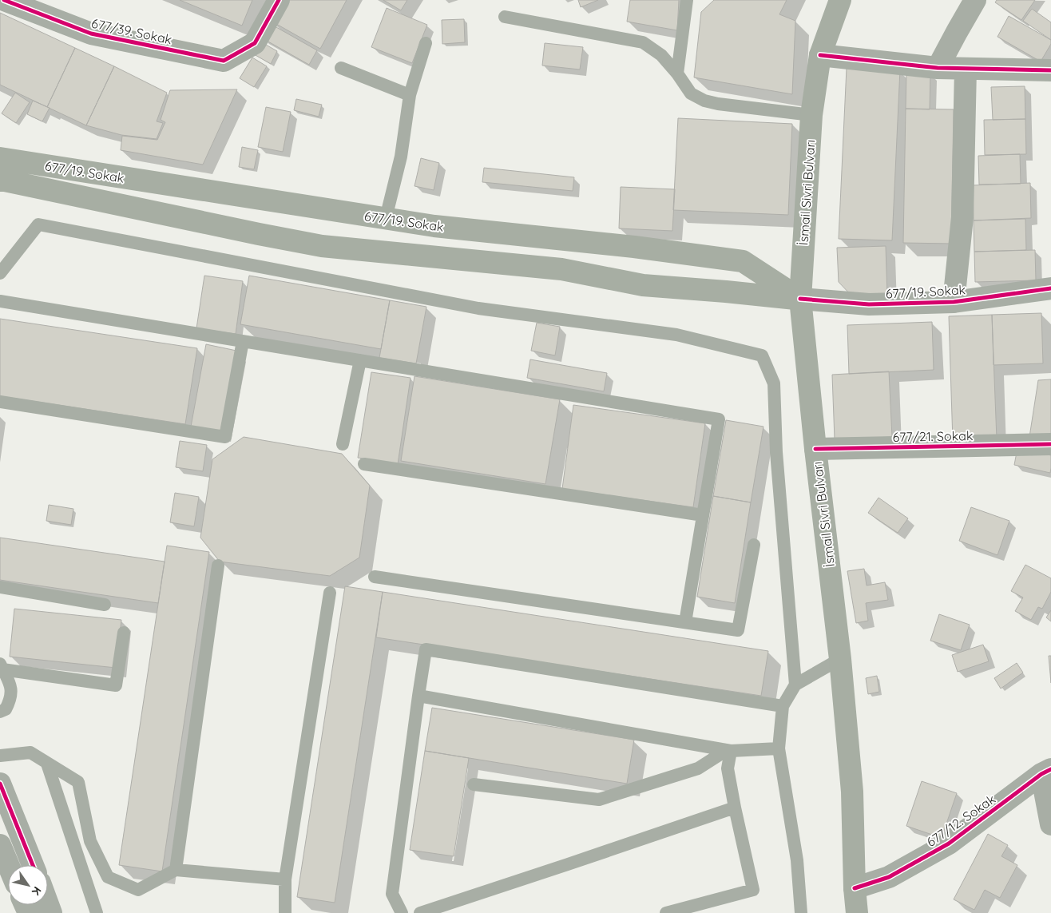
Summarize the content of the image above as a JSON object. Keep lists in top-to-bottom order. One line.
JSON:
{"streets":{"main road":["677/19. Sokak","İsmail Sivri Bulvarı"],"street":["677/39. Sokak","677/21. Sokak","677/12. Sokak"]},"crossings":[["677/19. Sokak","İsmail Sivri Bulvarı"],["İsmail Sivri Bulvarı","677/21. Sokak"],["İsmail Sivri Bulvarı","677/12. Sokak"]],"north":"bottom right"}
